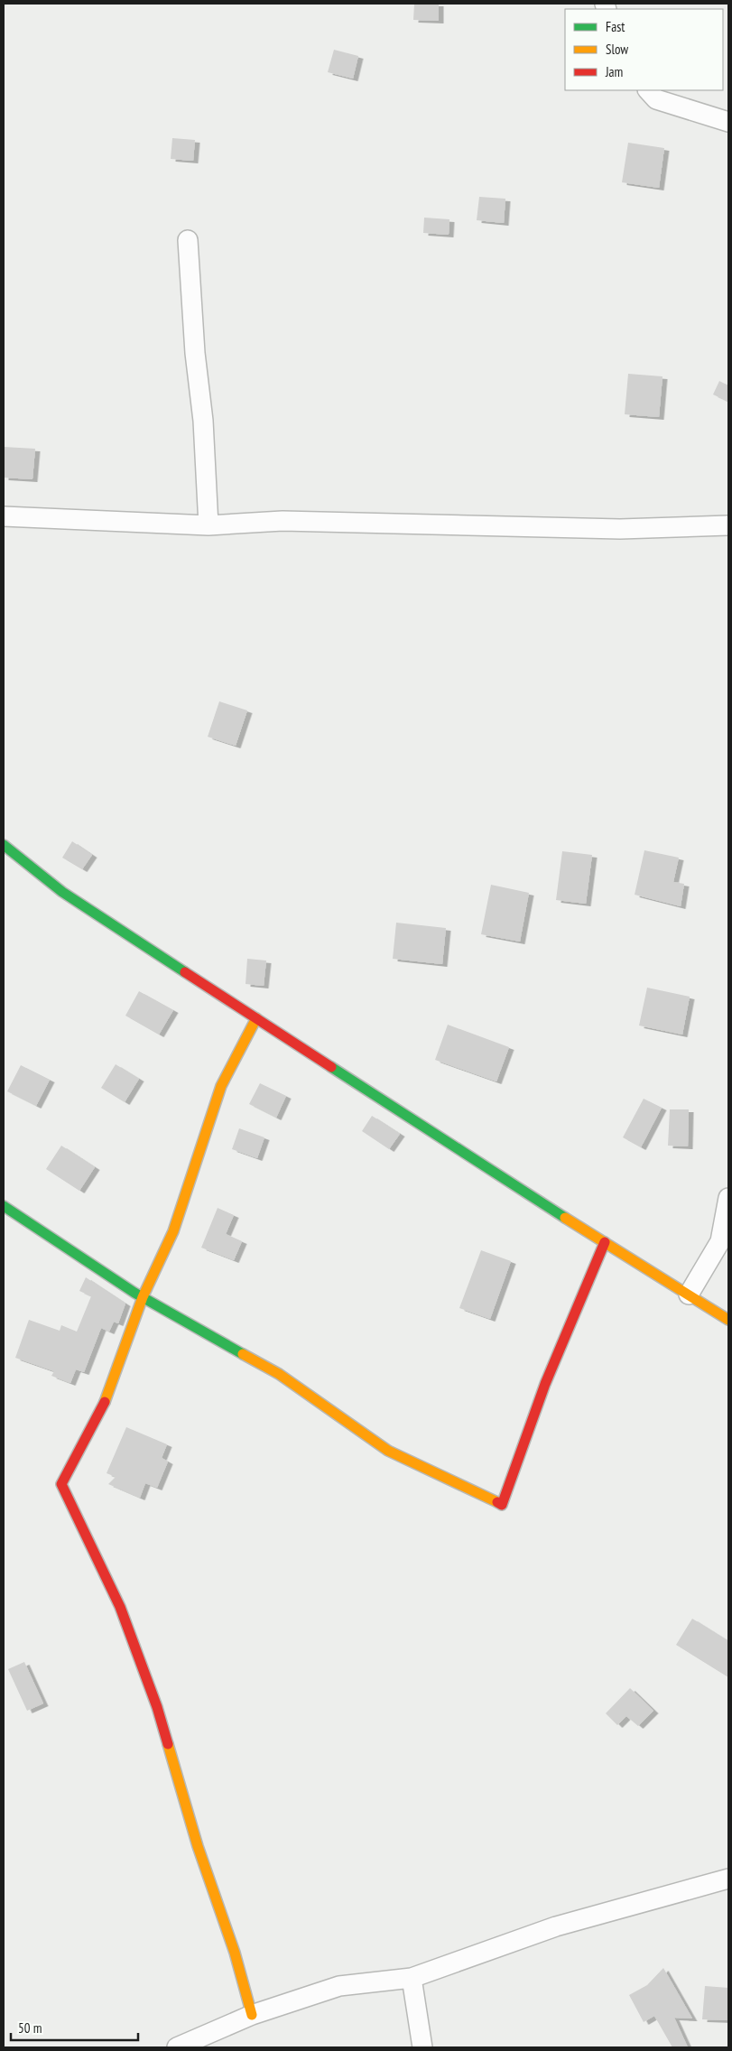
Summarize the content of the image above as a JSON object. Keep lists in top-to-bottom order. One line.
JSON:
{"legend":["Fast","Slow","Jam"],"scale_bar":"50 m"}
